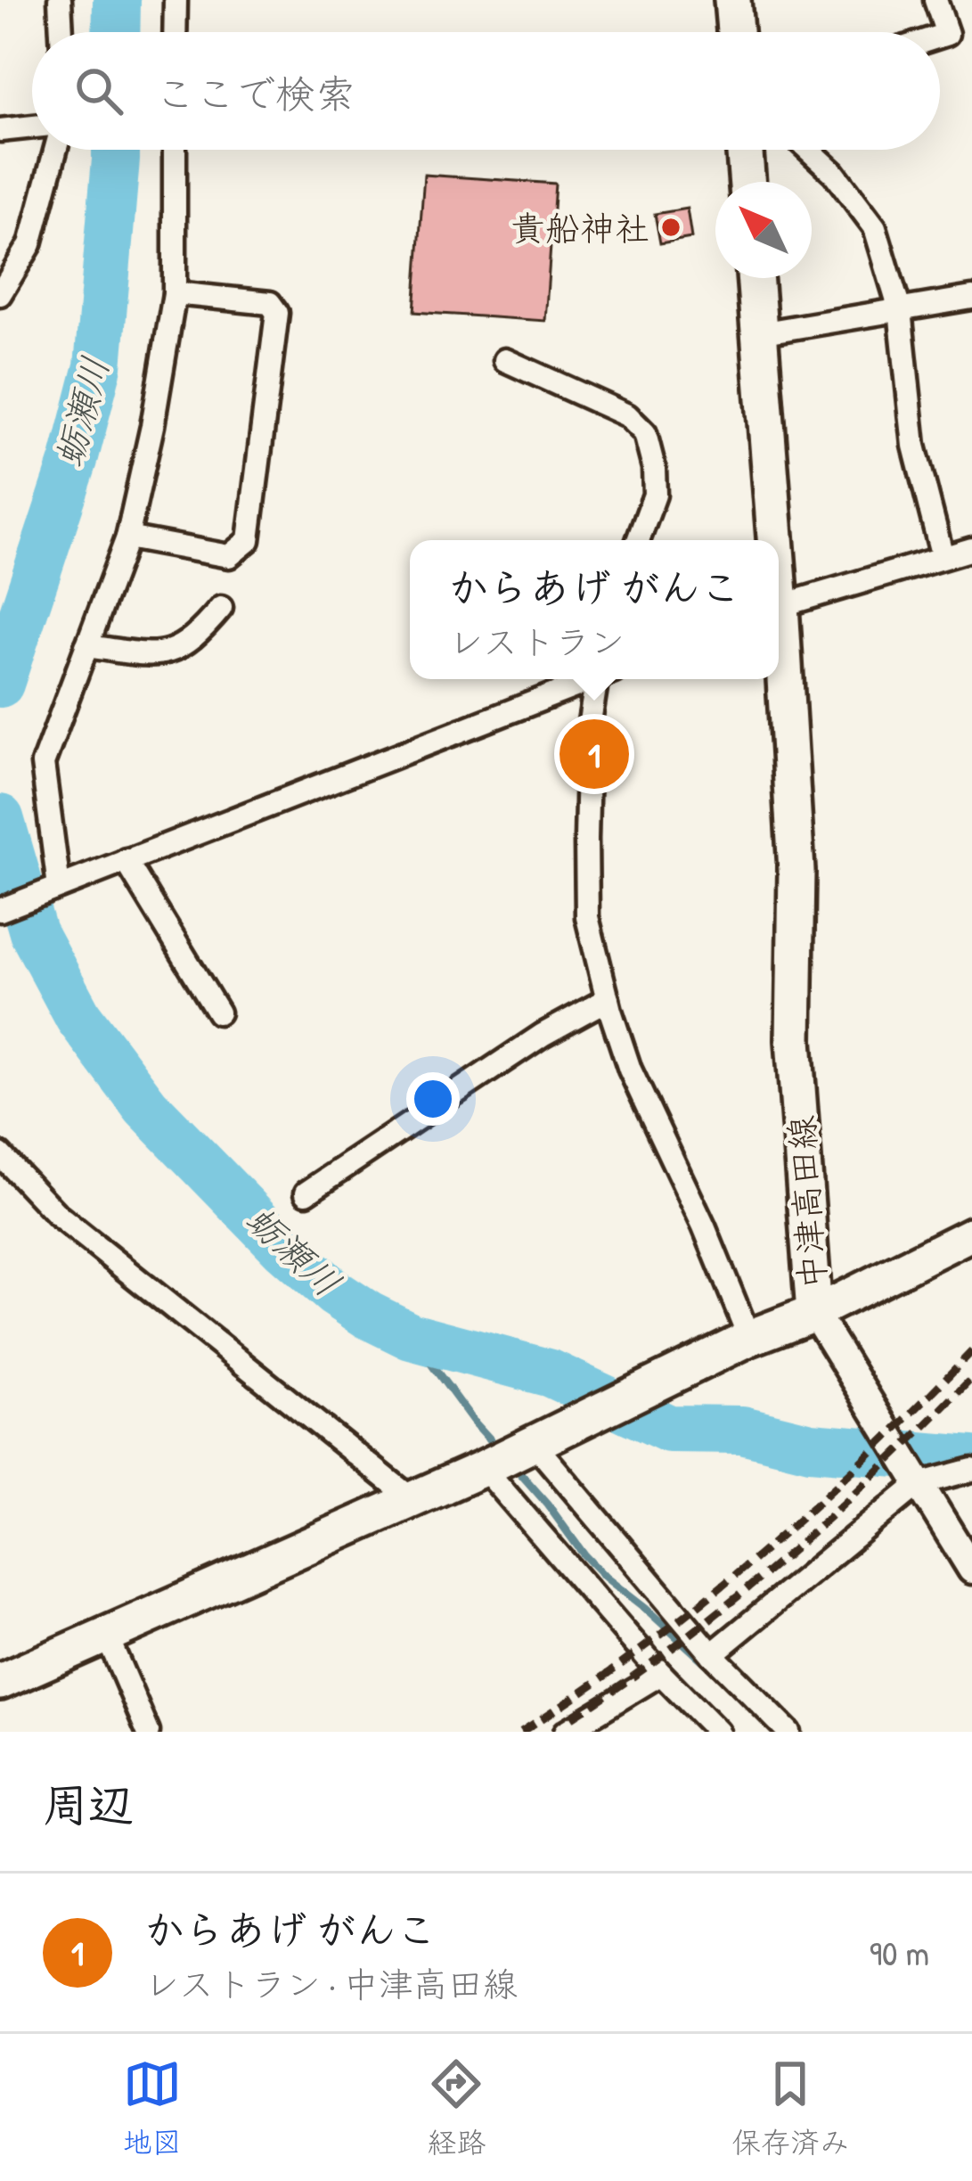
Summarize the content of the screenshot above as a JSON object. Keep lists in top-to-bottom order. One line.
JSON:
{"streets":{"main road":["中津高田線"]},"water":["蛎瀬川"],"places":["貴船神社"],"north":"top left","page":{"search":"ここで検索","popup":["からあげ がんこ","レストラン"],"pins":"1","heading":"周辺","list":[{"mark":"1","name":"からあげ がんこ","note":"レストラン · 中津高田線","value":"90 m"}],"nav":["地図","経路","保存済み"]}}
